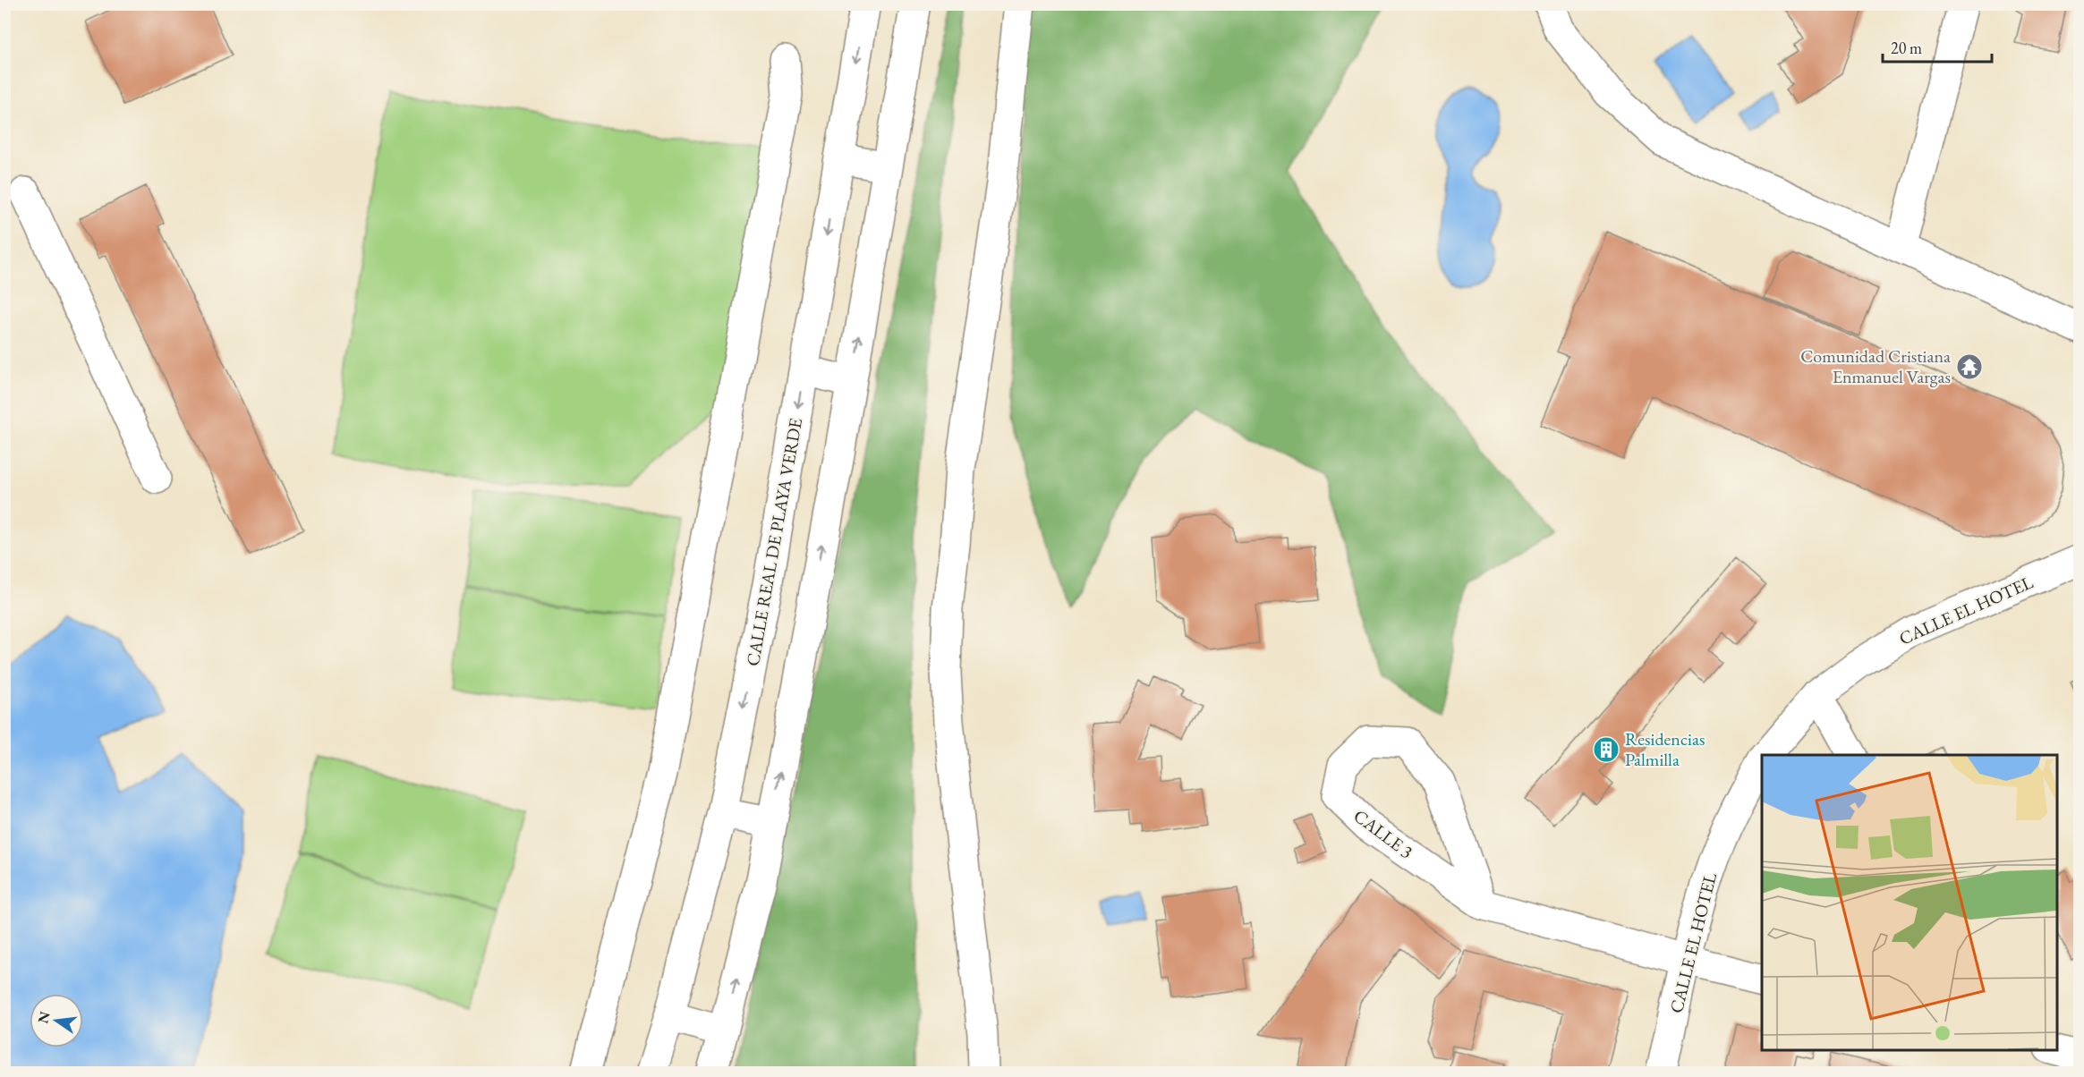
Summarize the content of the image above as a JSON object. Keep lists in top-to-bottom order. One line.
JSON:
{"streets":{"street":["CALLE REAL DE PLAYA VERDE","CALLE EL HOTEL","CALLE 3"]},"crossings":[["CALLE EL HOTEL","CALLE 3"]],"places":{"temple":["Comunidad Cristiana Enmanuel Vargas"],"building":["Residencias Palmilla"]},"scale_bar":"20 m","north":"left"}
